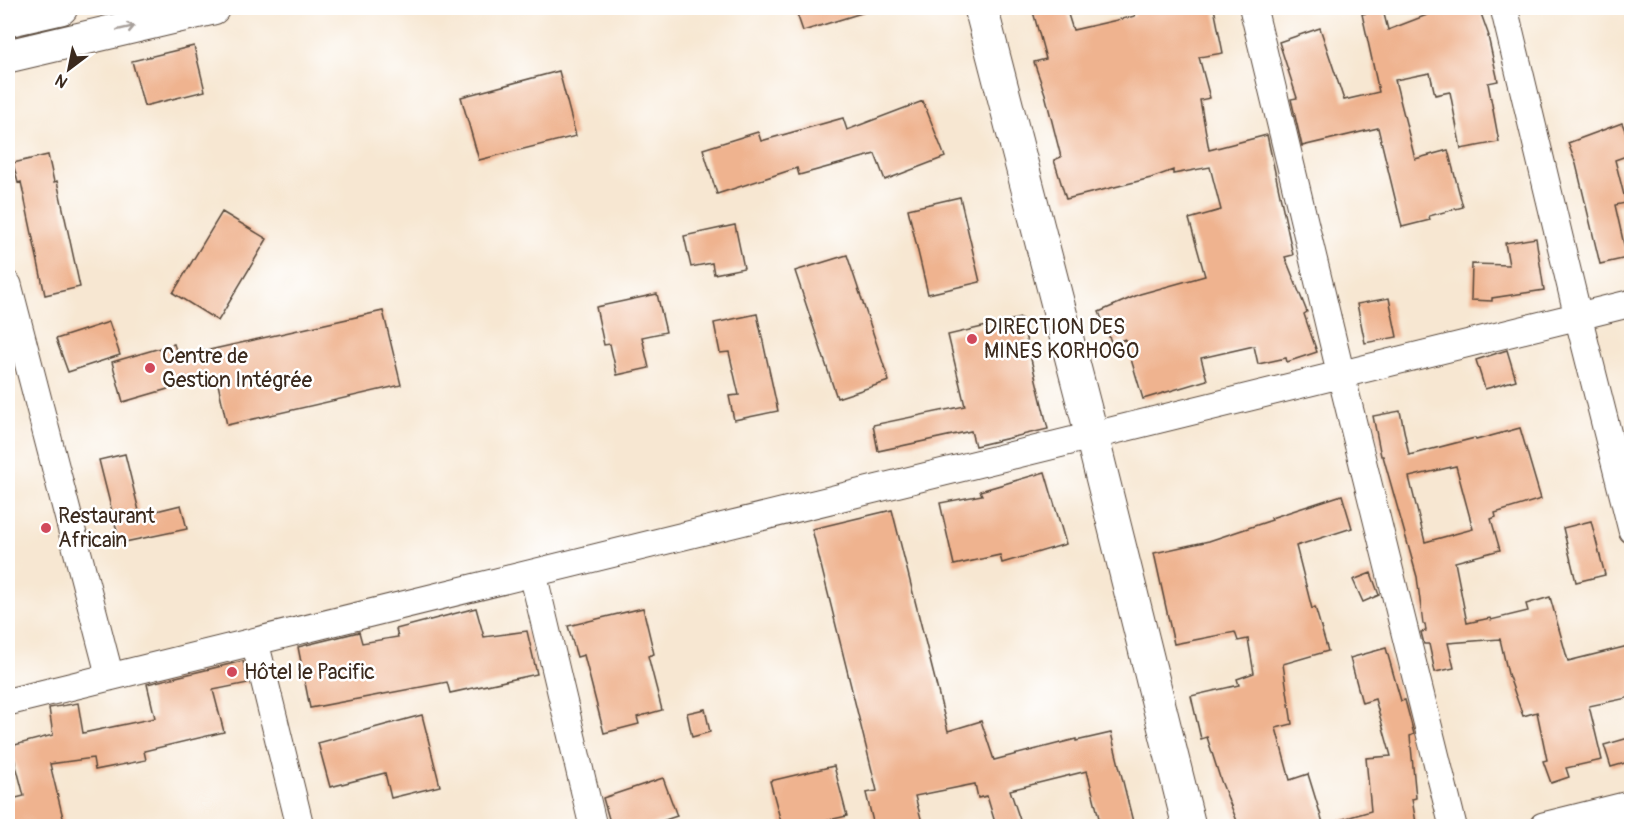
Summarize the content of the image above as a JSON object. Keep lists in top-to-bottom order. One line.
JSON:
{"places":["DIRECTION DES MINES KORHOGO","Centre de Gestion Intégrée","Restaurant Africain","Hôtel le Pacific"],"north":"bottom left"}
